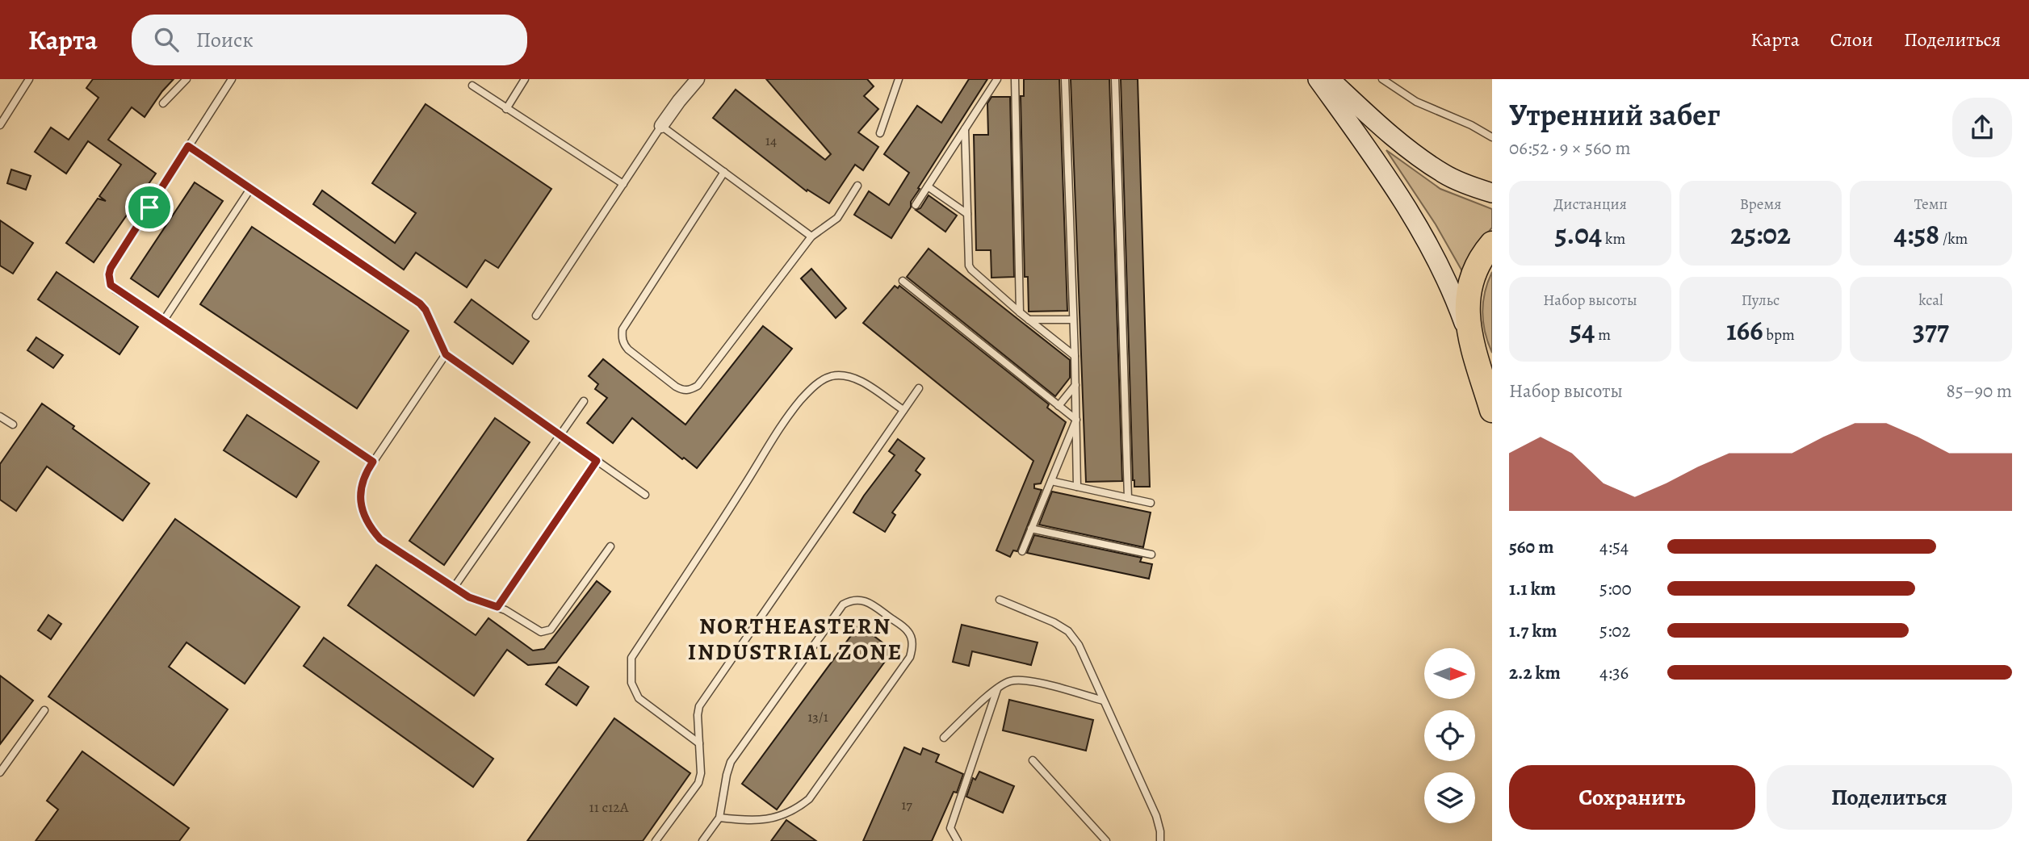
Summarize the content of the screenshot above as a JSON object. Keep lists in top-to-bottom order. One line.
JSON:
{"districts":["NORTHEASTERN INDUSTRIAL ZONE"],"house_numbers":["14","13/1","17","11 с12А"],"north":"right","page":{"header":"Карта","search":"Поиск","nav":["Карта","Слои","Поделиться"],"heading":["Утренний забег","06:52 · 9 × 560 m"],"stats":[["Дистанция","5.04 km"],["Время","25:02"],["Темп","4:58 /km"],["Набор высоты","54 m"],["Пульс","166 bpm"],["kcal","377"]],"chart":["Набор высоты","85–90 m"],"list":[{"name":"560 m","note":"4:54"},{"name":"1.1 km","note":"5:00"},{"name":"1.7 km","note":"5:02"},{"name":"2.2 km","note":"4:36"}],"buttons":["Сохранить","Поделиться"]}}
